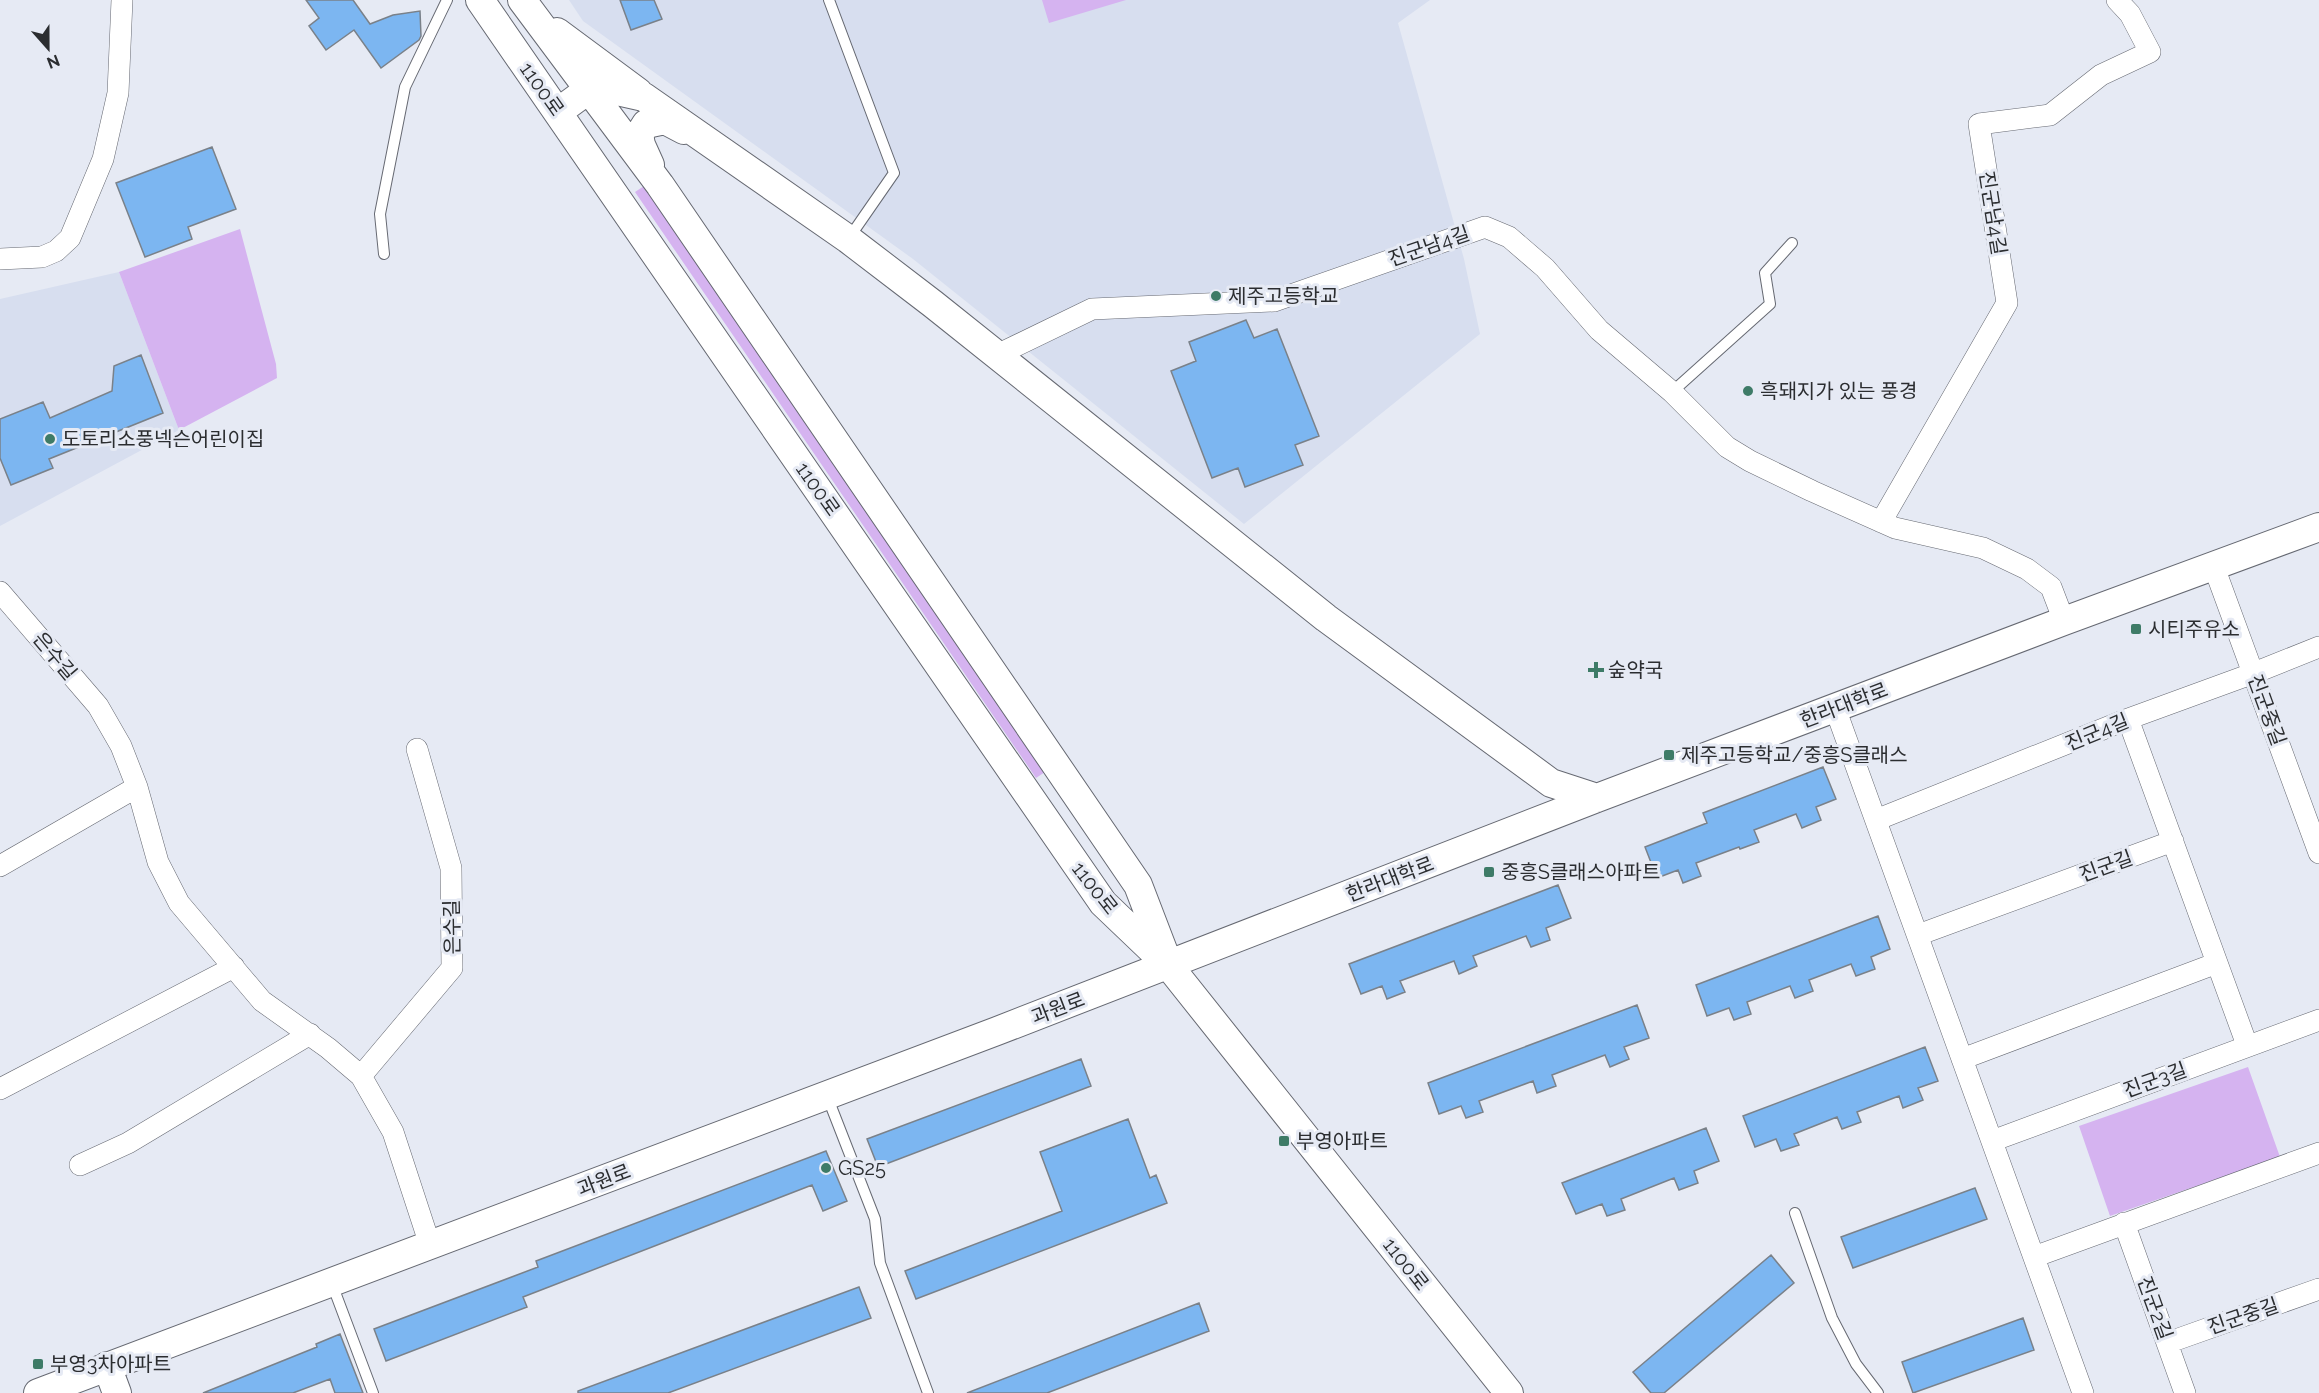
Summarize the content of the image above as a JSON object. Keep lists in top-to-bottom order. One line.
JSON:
{"streets":{"main road":["1100로","한라대학로","과원로"],"street":["진군남4길","은수길","진군중길","진군4길","진군길","진군3길","진군2길"]},"crossings":[["1100로","한라대학로"],["1100로","과원로"],["진군남4길","한라대학로"],["은수길","과원로"],["한라대학로","진군중길"],["한라대학로","과원로"],["진군중길","진군4길"],["진군중길","진군2길"]],"places":{"other":["제주고등학교","흑돼지가 있는 풍경","도토리소풍넥슨어린이집","GS25"],"transit":["시티주유소","제주고등학교/중흥S클래스","중흥S클래스아파트","부영아파트","부영3차아파트"],"health":["숲약국"]},"north":"bottom"}
